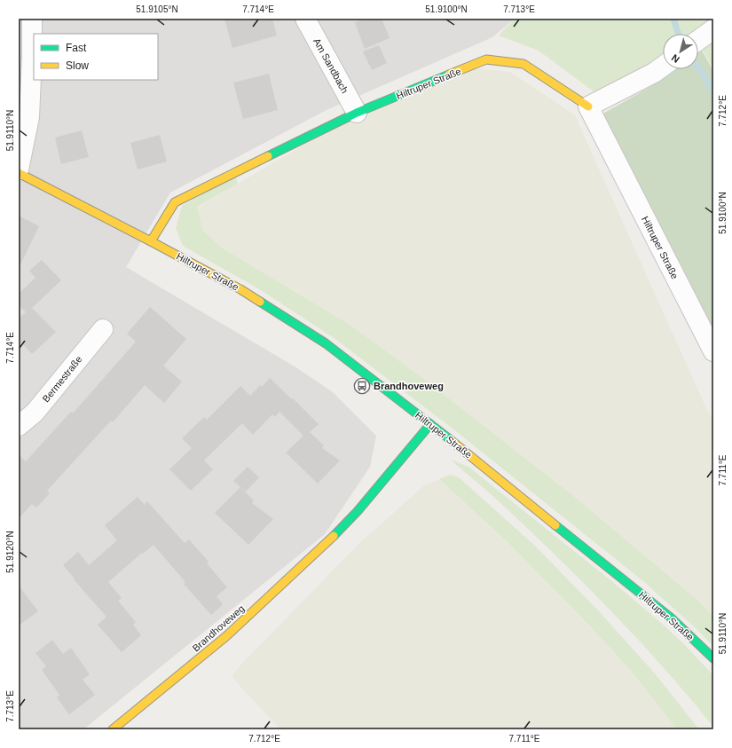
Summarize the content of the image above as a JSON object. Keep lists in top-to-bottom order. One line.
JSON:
{"streets":{"street":["Am Sandbach","Hiltruper Straße","Bermestraße","Brandhoveweg"]},"crossings":[["Am Sandbach","Hiltruper Straße"],["Hiltruper Straße","Brandhoveweg"]],"places":{"bus stop":["Brandhoveweg"]},"legend":["Fast","Slow"],"north":"bottom left","coordinates":["51.9105°N","7.714°E","51.9100°N","7.713°E","7.712°E","51.9110°N","7.711°E","51.9120°N"]}
